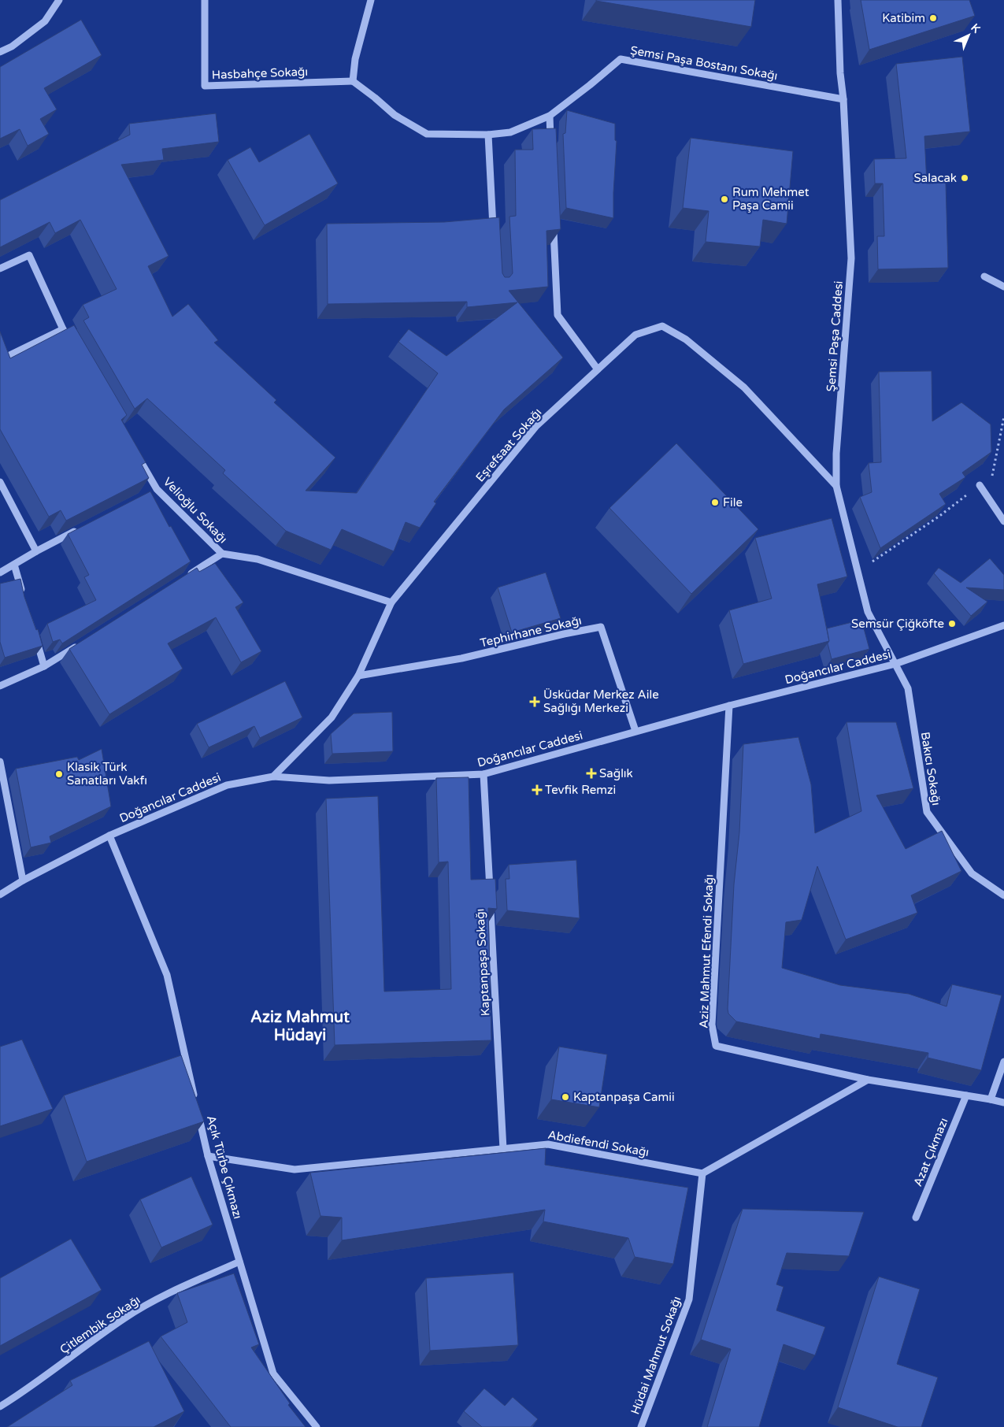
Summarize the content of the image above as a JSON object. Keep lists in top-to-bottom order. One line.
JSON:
{"streets":{"street":["Şemsi Paşa Bostanı Sokağı","Hasbahçe Sokağı","Şemsi Paşa Caddesi","Eşrefsaat Sokağı","Velioğlu Sokağı","Tephirhane Sokağı","Doğancılar Caddesi","Bakıcı Sokağı","Aziz Mahmut Efendi Sokağı","Kaptanpaşa Sokağı","Abdiefendi Sokağı","Azat Çıkmazı","Açık Türbe Çıkmazı","Çitlembik Sokağı","Hüdai Mahmut Sokağı"]},"crossings":[["Şemsi Paşa Bostanı Sokağı","Hasbahçe Sokağı"],["Şemsi Paşa Bostanı Sokağı","Şemsi Paşa Caddesi"],["Şemsi Paşa Caddesi","Eşrefsaat Sokağı"],["Şemsi Paşa Caddesi","Doğancılar Caddesi"],["Şemsi Paşa Caddesi","Bakıcı Sokağı"],["Eşrefsaat Sokağı","Velioğlu Sokağı"],["Eşrefsaat Sokağı","Tephirhane Sokağı"],["Eşrefsaat Sokağı","Doğancılar Caddesi"],["Tephirhane Sokağı","Doğancılar Caddesi"],["Doğancılar Caddesi","Bakıcı Sokağı"],["Doğancılar Caddesi","Aziz Mahmut Efendi Sokağı"],["Doğancılar Caddesi","Kaptanpaşa Sokağı"],["Doğancılar Caddesi","Açık Türbe Çıkmazı"],["Aziz Mahmut Efendi Sokağı","Azat Çıkmazı"],["Kaptanpaşa Sokağı","Abdiefendi Sokağı"],["Abdiefendi Sokağı","Açık Türbe Çıkmazı"],["Abdiefendi Sokağı","Hüdai Mahmut Sokağı"],["Açık Türbe Çıkmazı","Çitlembik Sokağı"]],"districts":["Aziz Mahmut Hüdayi"],"places":{"other":["Katibim","Salacak","Rum Mehmet Paşa Camii","File","Semsür Çiğköfte","Klasik Türk Sanatları Vakfı","Kaptanpaşa Camii"],"health":["Üsküdar Merkez Aile Sağlığı Merkezi","Sağlık","Tevfik Remzi"]},"north":"top right"}
